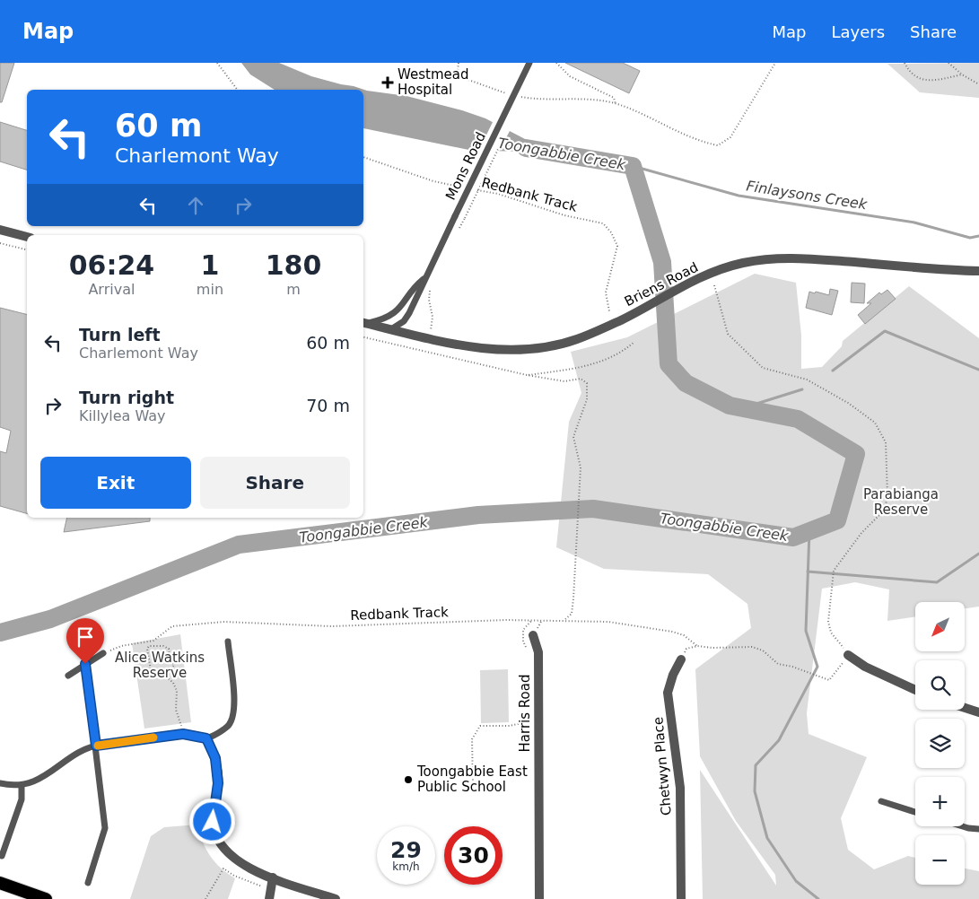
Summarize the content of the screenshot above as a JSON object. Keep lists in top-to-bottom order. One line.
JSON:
{"streets":{"street":["Briens Road","Harris Road","Chetwyn Place"],"lane":["Mons Road"],"path":["Redbank Track"]},"crossings":[["Mons Road","Briens Road"]],"water":["Toongabbie Creek","Finlaysons Creek"],"parks":["Parabianga Reserve","Alice Watkins Reserve"],"places":{"health":["Westmead Hospital"],"other":["Toongabbie East Public School"]},"north":"bottom left","page":{"header":"Map","nav":["Map","Layers","Share"],"turn":["60 m","Charlemont Way"],"eta":["06:24","Arrival","1","min","180","m"],"list":[{"name":"Turn left","note":"Charlemont Way","value":"60 m"},{"name":"Turn right","note":"Killylea Way","value":"70 m"}],"buttons":["Exit","Share"],"map_buttons":["+","−"],"speed":"29 km/h","limit":"30"}}
